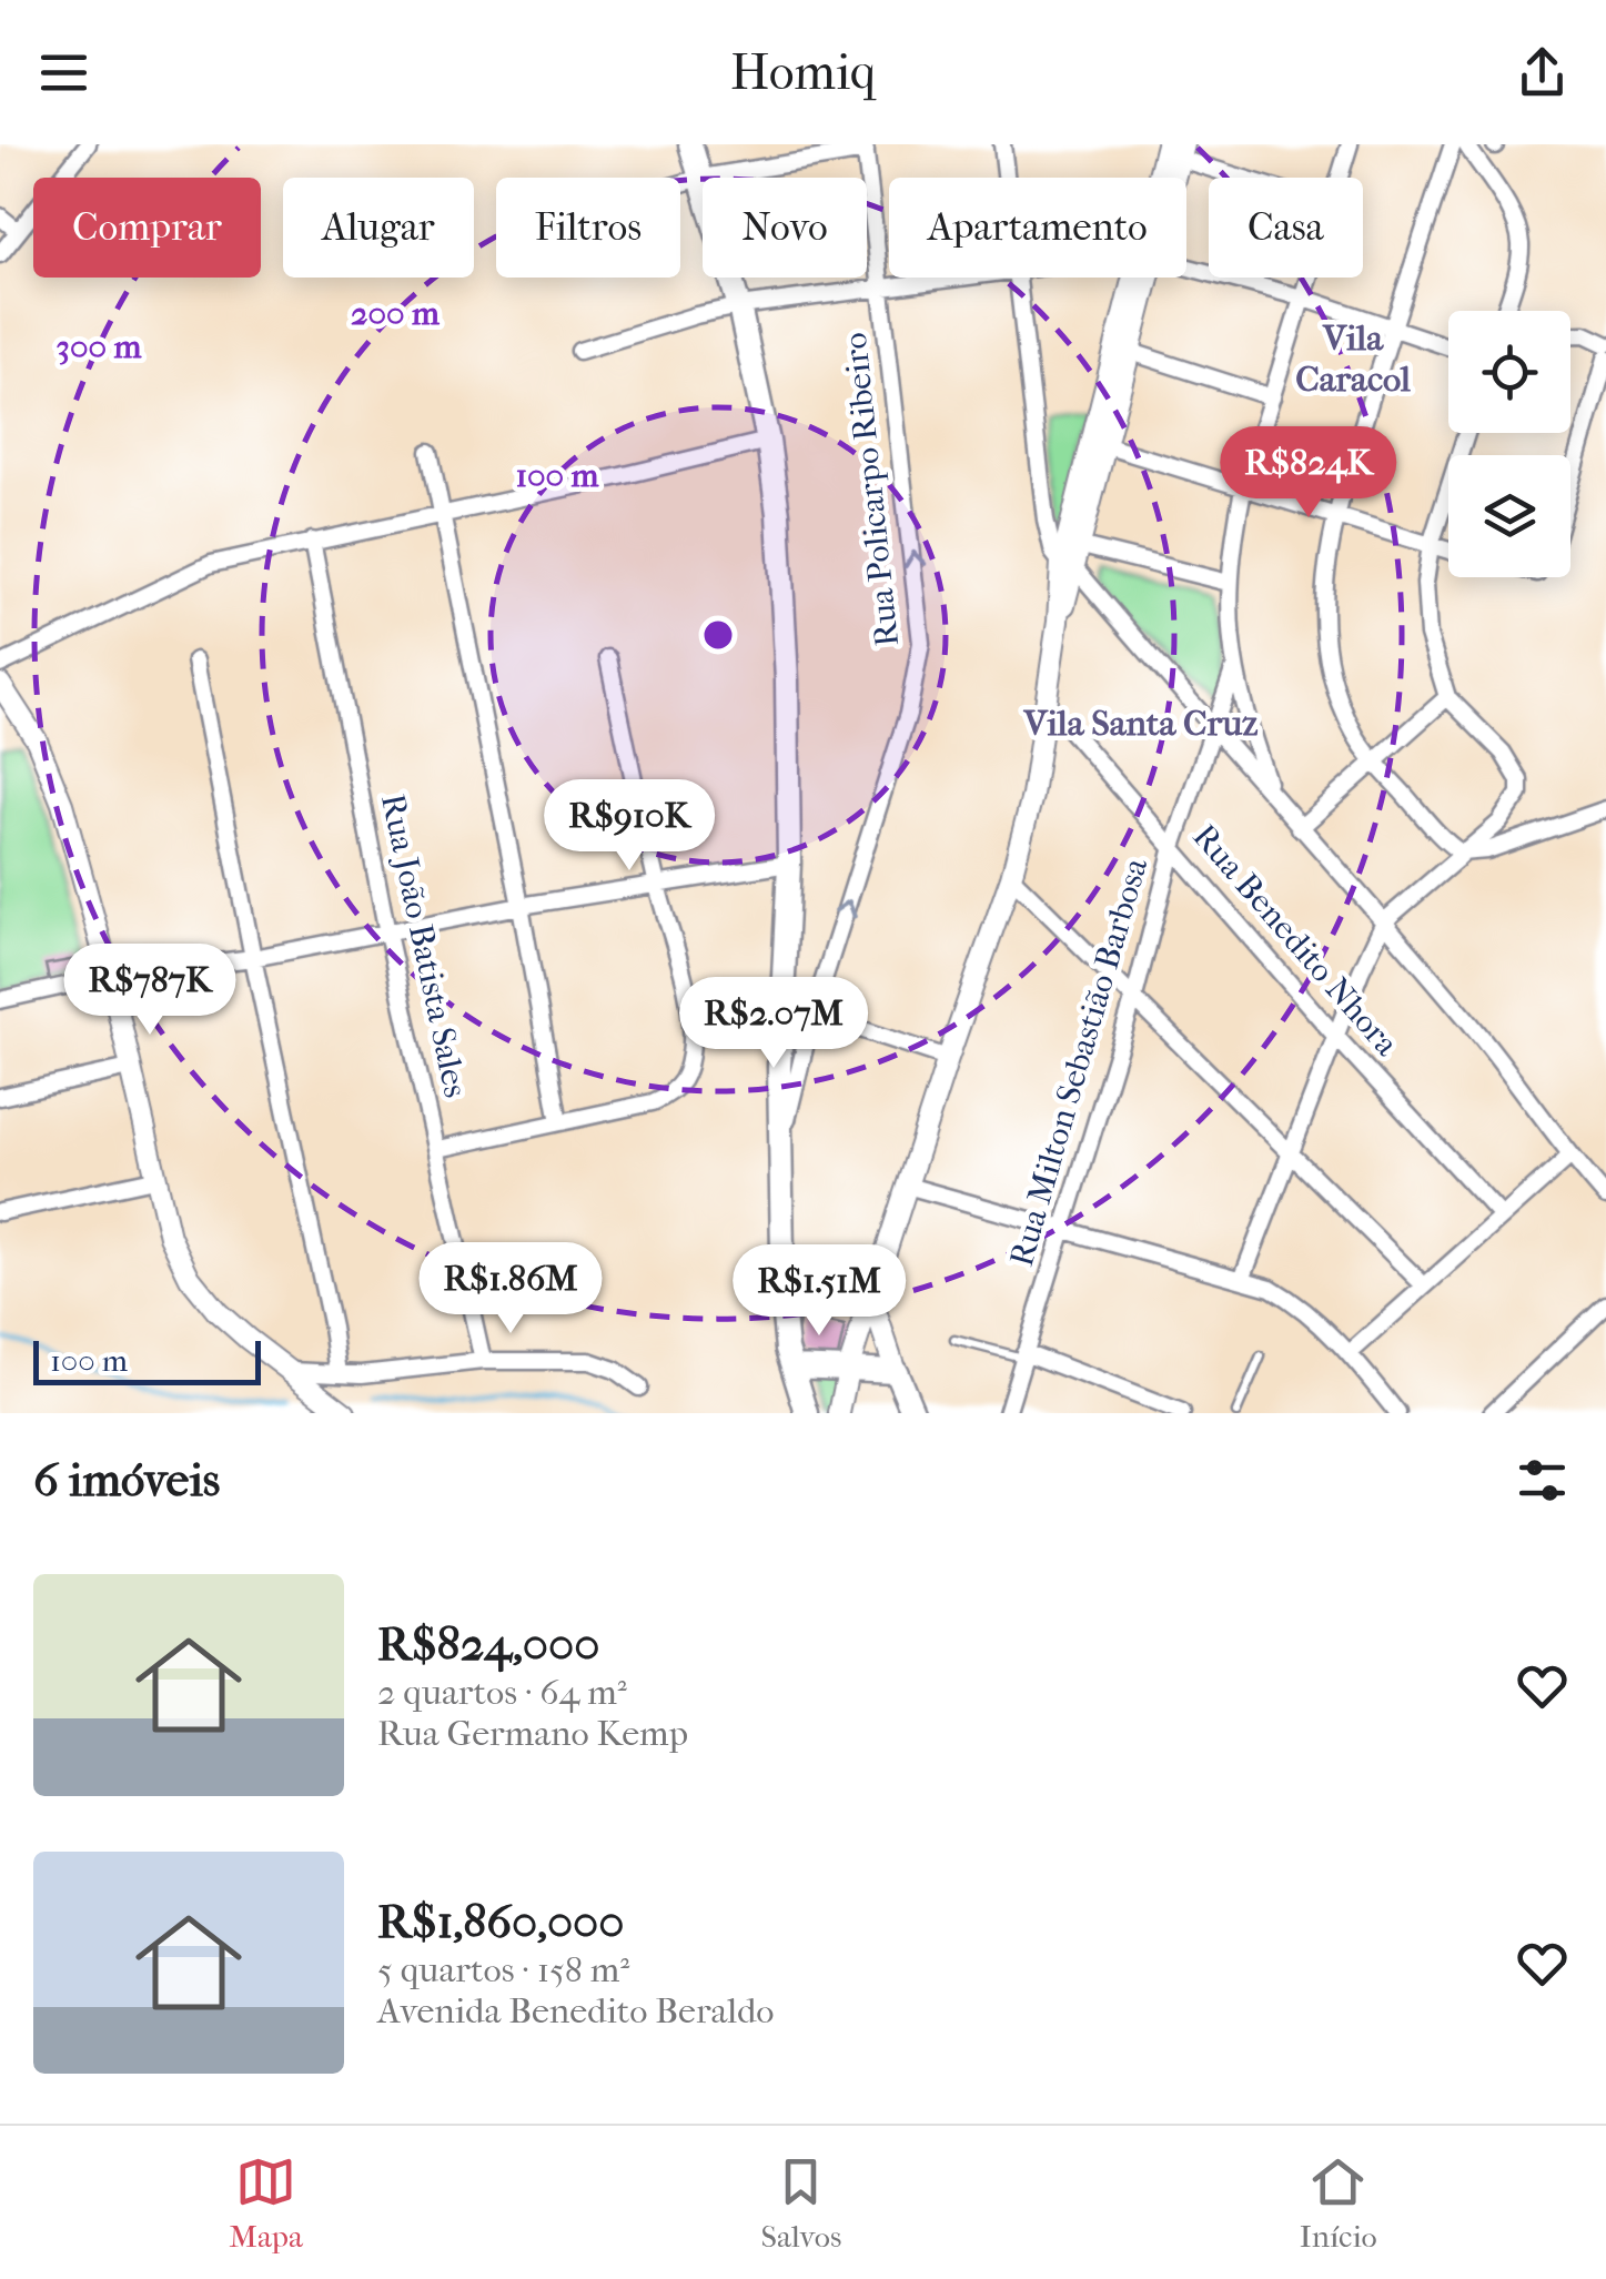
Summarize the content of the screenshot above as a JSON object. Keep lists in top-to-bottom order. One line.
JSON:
{"streets":{"street":["Rua Policarpo Ribeiro","Rua Benedito Nhora","Rua João Batista Sales","Rua Milton Sebastião Barbosa"]},"crossings":[["Rua Benedito Nhora","Rua Milton Sebastião Barbosa"]],"districts":["Vila Caracol","Vila Santa Cruz"],"scale_bar":"100 m","page":{"header":"Homiq","chip":["Comprar","Alugar","Filtros","Novo","Apartamento","Casa"],"price":["R$824K","R$910K","R$787K","R$2.07M","R$1.86M","R$1.51M"],"scale":"100 m","heading":"6 imóveis","list":[{"name":"R$824,000","note":"2 quartos · 64 m² · Rua Germano Kemp"},{"name":"R$1,860,000","note":"5 quartos · 158 m² · Avenida Benedito Beraldo"}],"tabs":["Mapa","Salvos","Início"]},"rings":["200 m","300 m","100 m"]}
